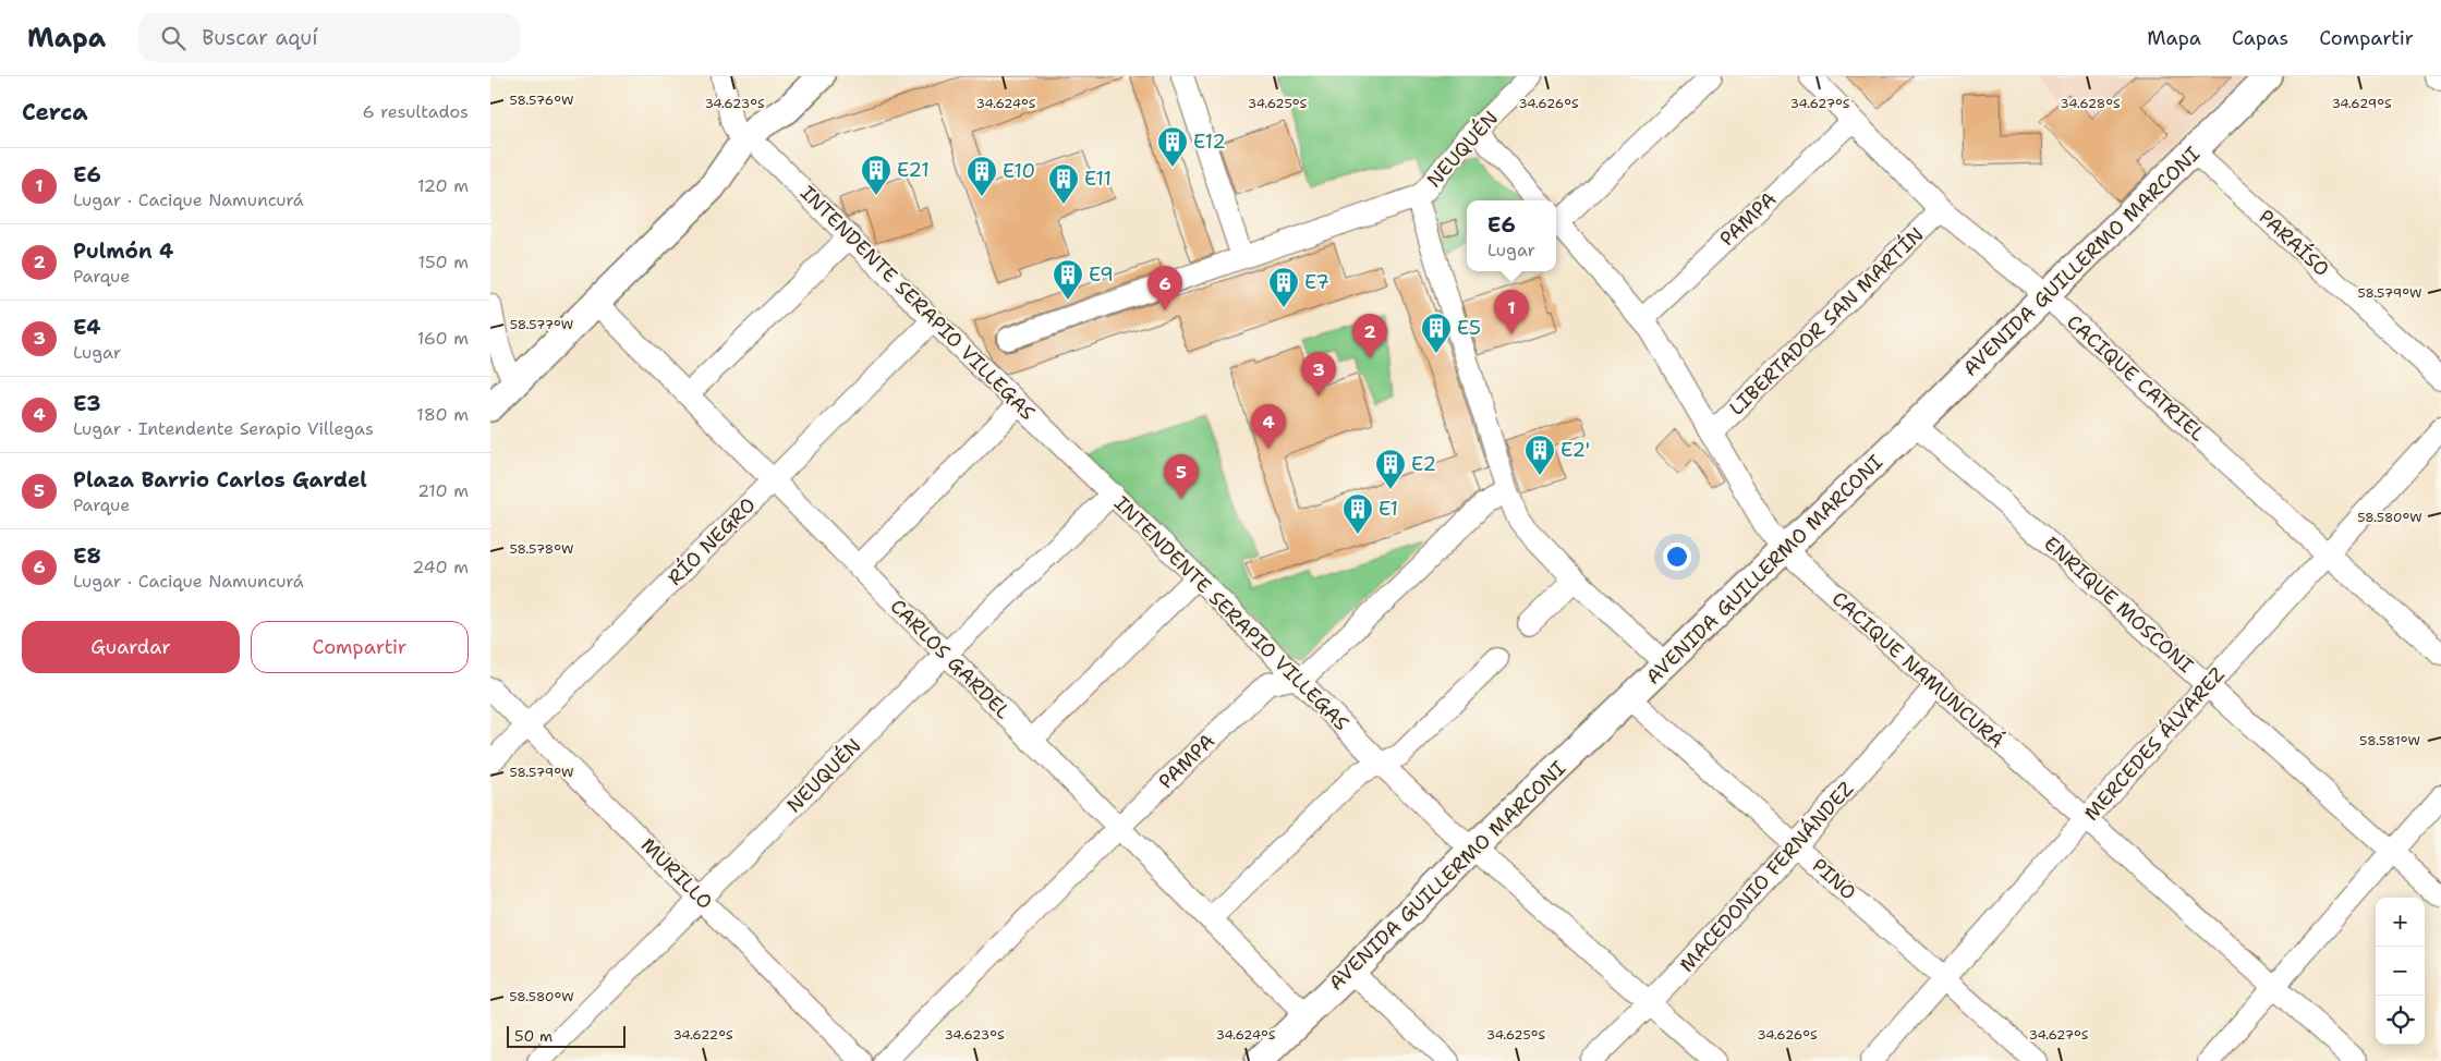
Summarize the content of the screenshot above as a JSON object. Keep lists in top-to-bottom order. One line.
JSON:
{"streets":{"main road":["AVENIDA GUILLERMO MARCONI"],"street":["NEUQUÉN","PAMPA","PARAÍSO","INTENDENTE SERAPIO VILLEGAS","LIBERTADOR SAN MARTÍN","CACIQUE CATRIEL","RÍO NEGRO","ENRIQUE MOSCONI","CARLOS GARDEL","CACIQUE NAMUNCURÁ","MERCEDES ÁLVAREZ","MURILLO","MACEDONIO FERNÁNDEZ","PINO"]},"crossings":[["NEUQUÉN","INTENDENTE SERAPIO VILLEGAS"],["NEUQUÉN","CARLOS GARDEL"],["NEUQUÉN","MURILLO"],["PAMPA","INTENDENTE SERAPIO VILLEGAS"],["PAMPA","CACIQUE CATRIEL"],["PAMPA","CARLOS GARDEL"],["PAMPA","CACIQUE NAMUNCURÁ"],["PARAÍSO","AVENIDA GUILLERMO MARCONI"],["AVENIDA GUILLERMO MARCONI","INTENDENTE SERAPIO VILLEGAS"],["AVENIDA GUILLERMO MARCONI","CACIQUE CATRIEL"],["AVENIDA GUILLERMO MARCONI","ENRIQUE MOSCONI"],["AVENIDA GUILLERMO MARCONI","CARLOS GARDEL"],["AVENIDA GUILLERMO MARCONI","CACIQUE NAMUNCURÁ"],["AVENIDA GUILLERMO MARCONI","PINO"],["INTENDENTE SERAPIO VILLEGAS","RÍO NEGRO"],["INTENDENTE SERAPIO VILLEGAS","MACEDONIO FERNÁNDEZ"],["LIBERTADOR SAN MARTÍN","CACIQUE CATRIEL"],["LIBERTADOR SAN MARTÍN","CACIQUE NAMUNCURÁ"],["CACIQUE CATRIEL","MERCEDES ÁLVAREZ"],["RÍO NEGRO","CARLOS GARDEL"],["RÍO NEGRO","MURILLO"],["ENRIQUE MOSCONI","MERCEDES ÁLVAREZ"],["CACIQUE NAMUNCURÁ","MERCEDES ÁLVAREZ"],["CACIQUE NAMUNCURÁ","MACEDONIO FERNÁNDEZ"],["MERCEDES ÁLVAREZ","PINO"],["MACEDONIO FERNÁNDEZ","PINO"]],"places":{"building":["E12","E21","E10","E11","E9","E7","E5","E2'","E2","E1"]},"scale_bar":"50 m","page":{"header":"Mapa","search":"Buscar aquí","nav":["Mapa","Capas","Compartir"],"heading":["Cerca","6 resultados"],"list":[{"mark":"1","name":"E6","note":"Lugar · Cacique Namuncurá","value":"120 m"},{"mark":"2","name":"Pulmón 4","note":"Parque","value":"150 m"},{"mark":"3","name":"E4","note":"Lugar","value":"160 m"},{"mark":"4","name":"E3","note":"Lugar · Intendente Serapio Villegas","value":"180 m"},{"mark":"5","name":"Plaza Barrio Carlos Gardel","note":"Parque","value":"210 m"},{"mark":"6","name":"E8","note":"Lugar · Cacique Namuncurá","value":"240 m"}],"popup":["E6","Lugar"],"pins":["6","1","2","3","4","5"],"buttons":["Guardar","Compartir"],"map_buttons":["+","−"],"scale":"50 m"},"coordinates":["58.576°W","34.623°S","34.624°S","34.625°S","34.626°S","34.627°S","34.628°S","34.629°S","58.579°W","58.577°W","58.580°W","58.578°W","58.581°W","34.622°S"]}
